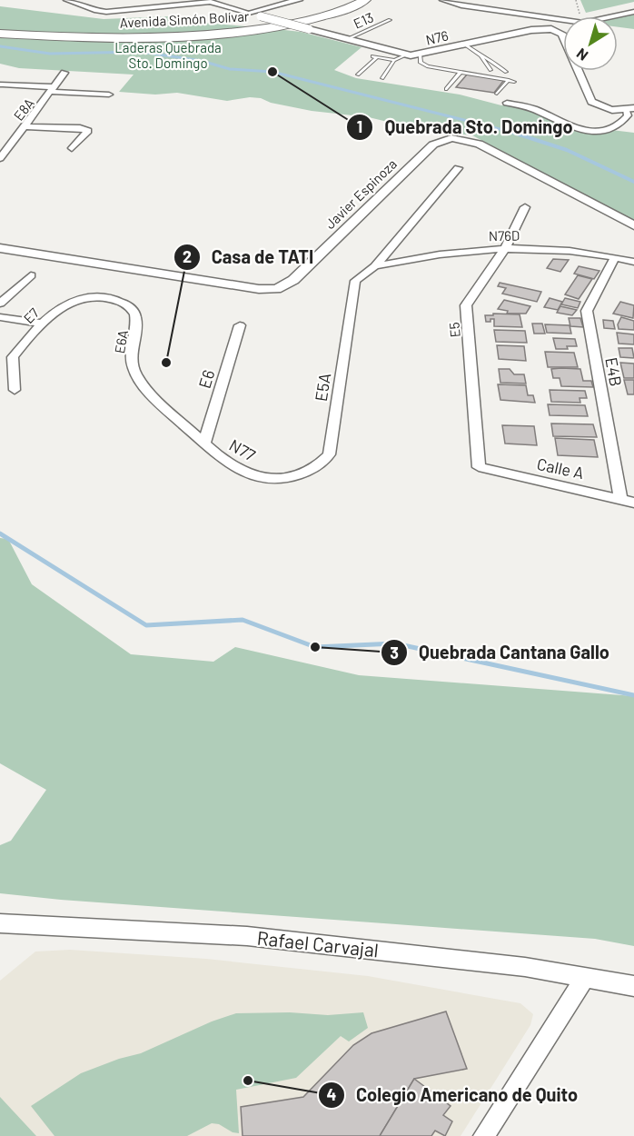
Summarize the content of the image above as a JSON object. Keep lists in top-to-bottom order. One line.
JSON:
{"streets":{"highway":["Avenida Simón Bolívar"],"street":["N76","E8A","Javier Espinoza","N76D","E7","E5","E6A","E4B","E6","E5A","N77","Calle A","Rafael Carvajal"],"lane":["E13"]},"crossings":[["E13","N76"],["N76D","E5"],["N76D","E4B"],["N76D","E5A"],["E7","E6A"],["E5","Calle A"],["E6A","E6"],["E6A","N77"],["E4B","Calle A"],["E6","N77"],["E5A","N77"]],"parks":["Laderas Quebrada Sto. Domingo"],"places":["Quebrada Sto. Domingo","Casa de TATI","Quebrada Cantana Gallo","Colegio Americano de Quito"],"north":"bottom left"}
